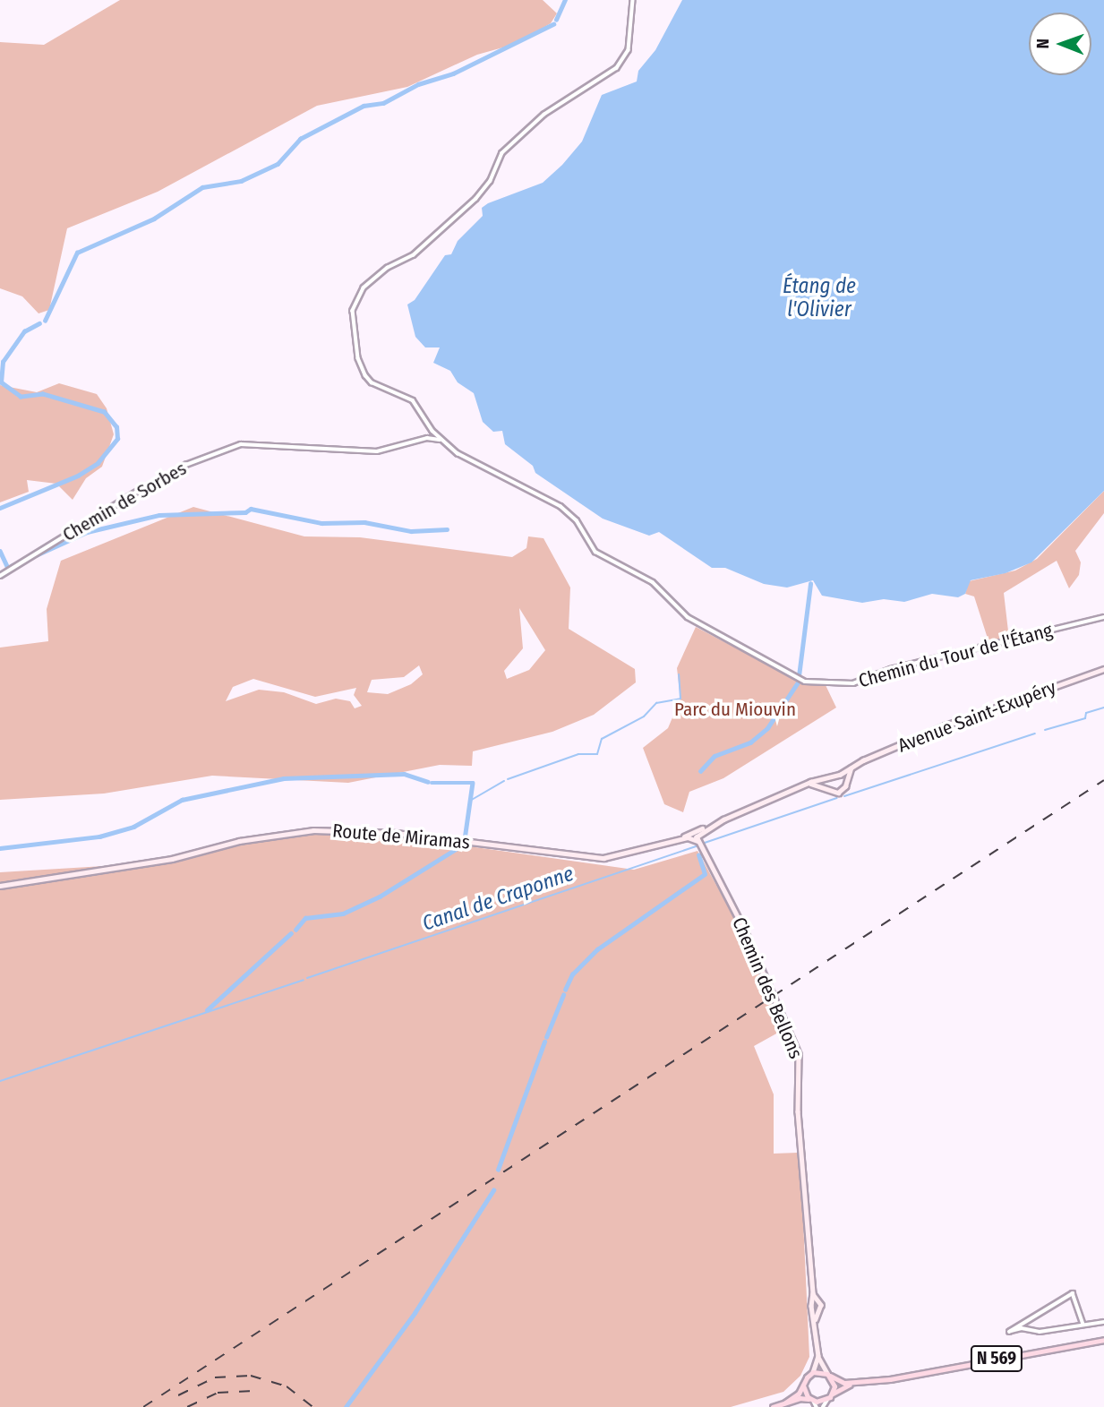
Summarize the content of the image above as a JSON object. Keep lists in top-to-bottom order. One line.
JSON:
{"streets":{"main road":["Avenue Saint-Exupéry","Route de Miramas","Chemin des Bellons","N 569"],"street":["Chemin de Sorbes","Chemin du Tour de l'Étang"]},"crossings":[["Chemin de Sorbes","Chemin du Tour de l'Étang"],["Route de Miramas","Chemin des Bellons"]],"water":["Étang de l'Olivier","Canal de Craponne"],"parks":["Parc du Miouvin"],"north":"left"}
